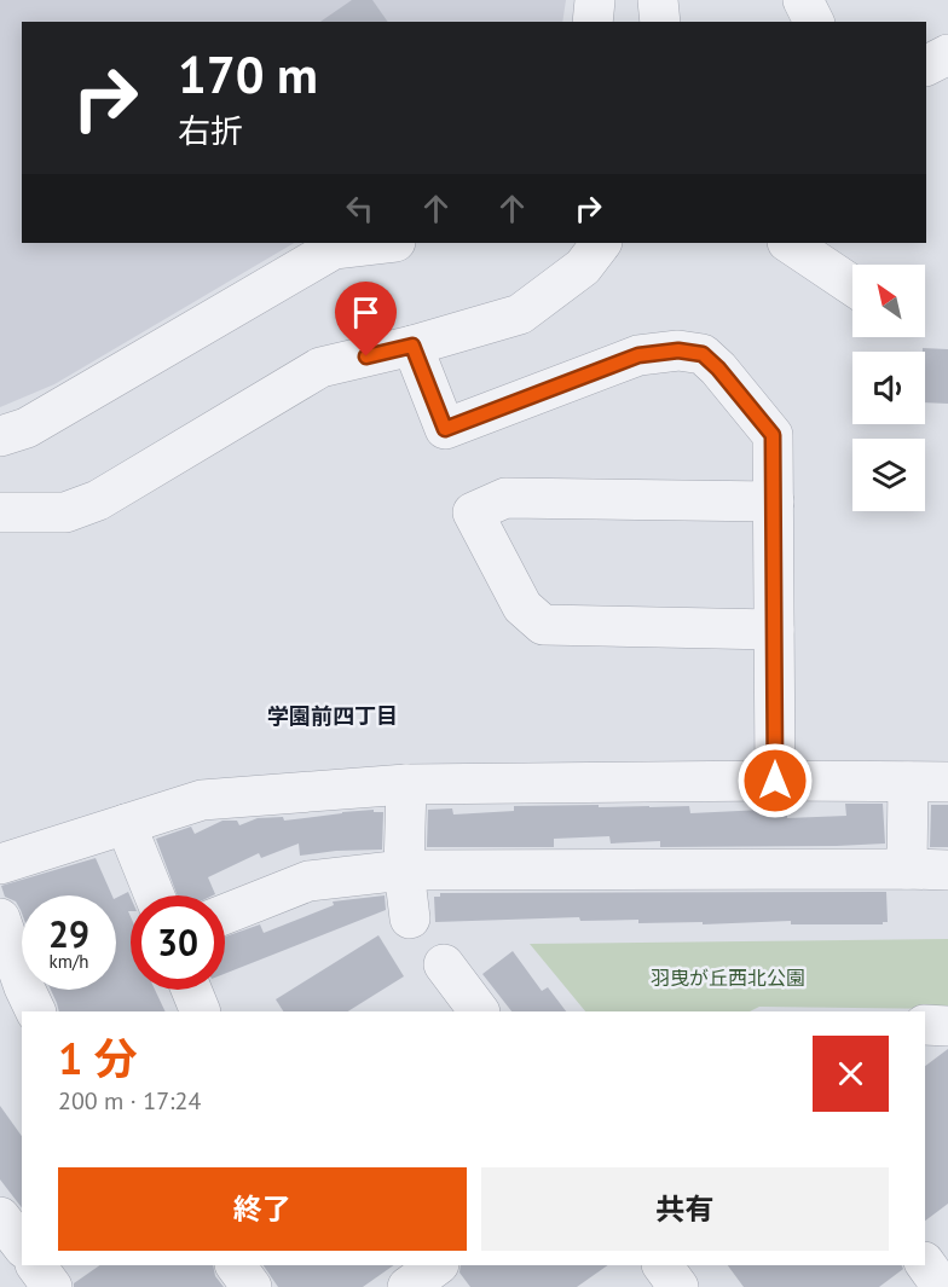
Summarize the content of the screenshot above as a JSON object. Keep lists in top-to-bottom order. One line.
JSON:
{"districts":["学園前四丁目"],"parks":["羽曳が丘西北公園"],"north":"top left","page":{"turn":["170 m","右折"],"speed":"29 km/h","limit":"30","heading":["1 分","200 m · 17:24"],"buttons":["終了","共有"]}}
